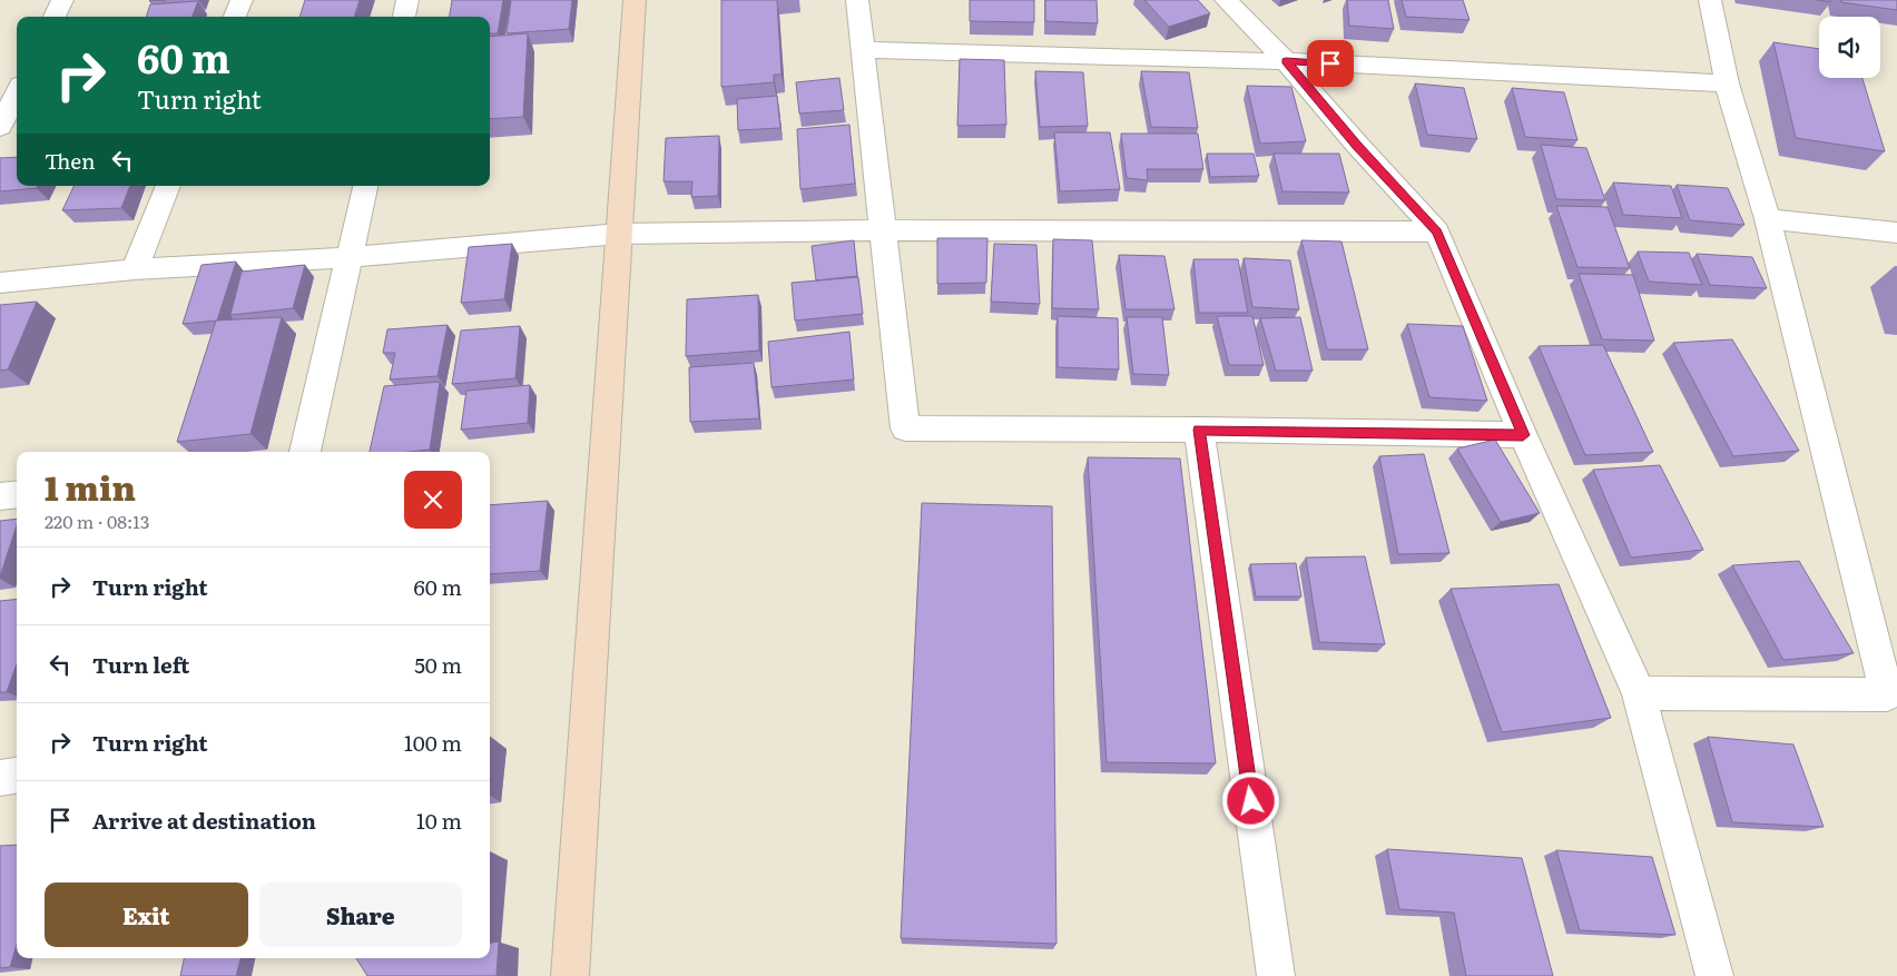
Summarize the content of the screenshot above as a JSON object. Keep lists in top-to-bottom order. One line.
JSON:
{"page":{"turn":["60 m","Turn right"],"then":"Then","heading":["1 min","220 m · 08:13"],"list":[{"name":"Turn right","value":"60 m"},{"name":"Turn left","value":"50 m"},{"name":"Turn right","value":"100 m"},{"name":"Arrive at destination","value":"10 m"}],"buttons":["Exit","Share"]}}
